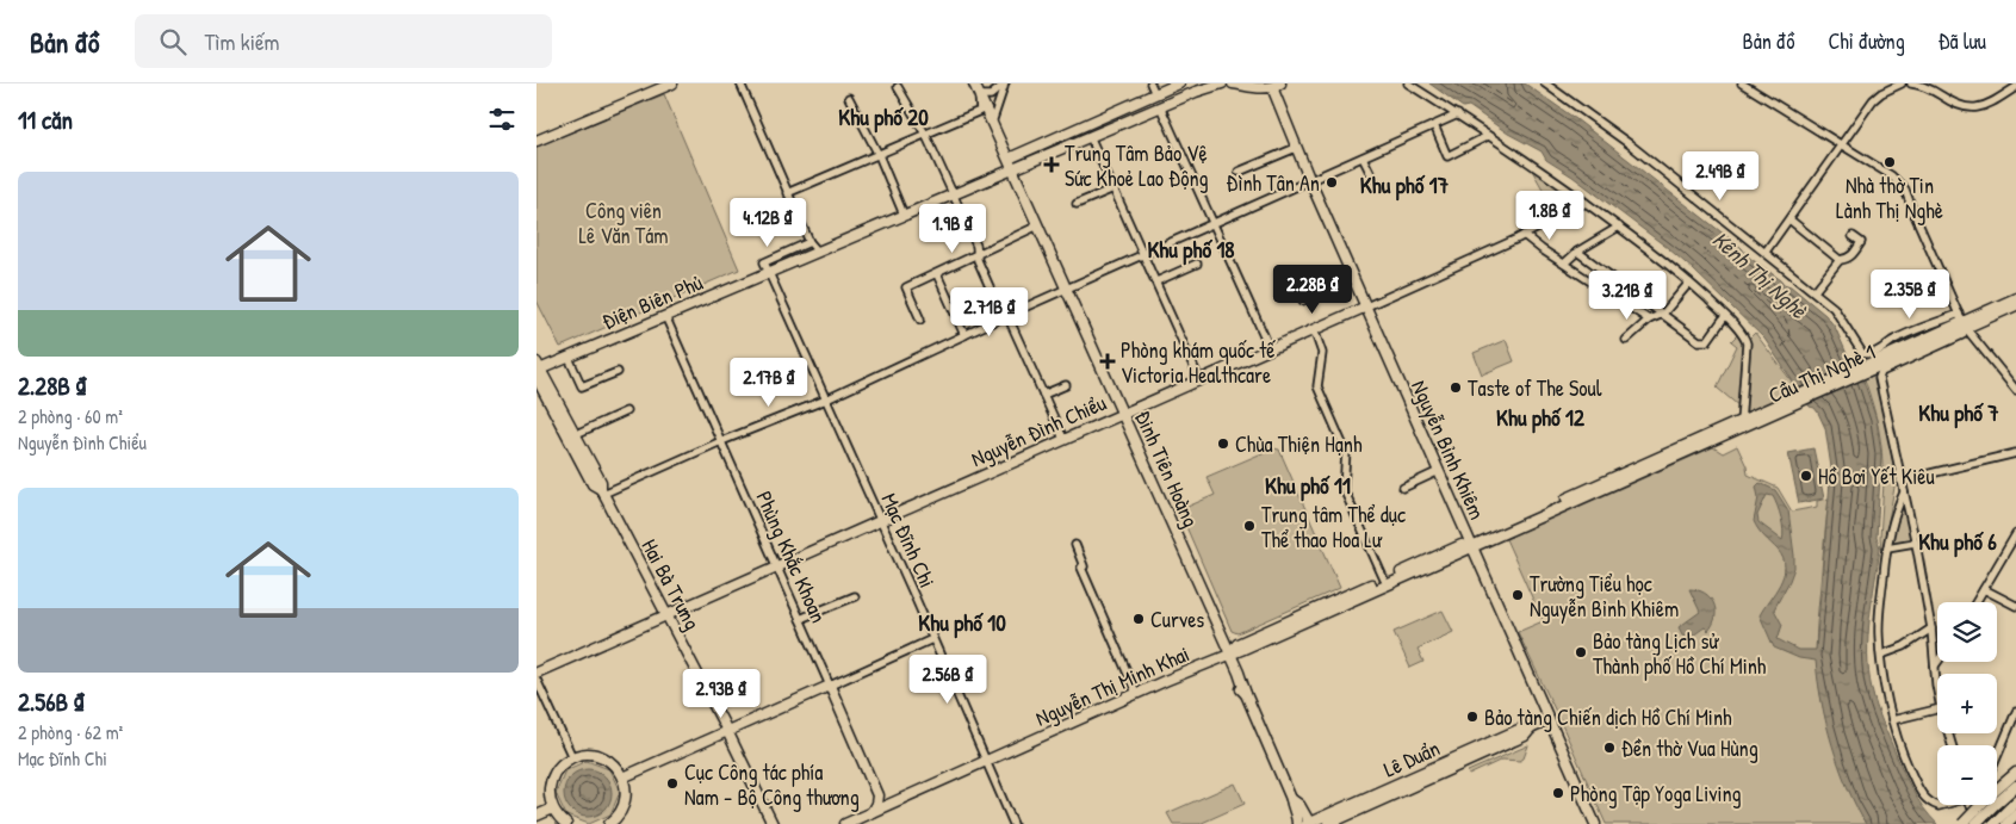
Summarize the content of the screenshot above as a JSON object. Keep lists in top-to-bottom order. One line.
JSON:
{"streets":{"main road":["Điện Biên Phủ","Cầu Thị Nghè 1","Nguyễn Đình Chiểu","Nguyễn Bỉnh Khiêm","Đinh Tiên Hoàng","Phùng Khắc Khoan","Hai Bà Trưng","Nguyễn Thị Minh Khai","Lê Duẩn"],"street":["Mạc Đĩnh Chi"]},"crossings":[["Điện Biên Phủ","Đinh Tiên Hoàng"],["Điện Biên Phủ","Mạc Đĩnh Chi"],["Điện Biên Phủ","Phùng Khắc Khoan"],["Điện Biên Phủ","Hai Bà Trưng"],["Cầu Thị Nghè 1","Nguyễn Thị Minh Khai"],["Nguyễn Đình Chiểu","Nguyễn Bỉnh Khiêm"],["Nguyễn Đình Chiểu","Đinh Tiên Hoàng"],["Nguyễn Đình Chiểu","Mạc Đĩnh Chi"],["Nguyễn Đình Chiểu","Phùng Khắc Khoan"],["Nguyễn Đình Chiểu","Hai Bà Trưng"],["Nguyễn Bỉnh Khiêm","Nguyễn Thị Minh Khai"],["Nguyễn Bỉnh Khiêm","Lê Duẩn"],["Đinh Tiên Hoàng","Nguyễn Thị Minh Khai"],["Đinh Tiên Hoàng","Lê Duẩn"],["Mạc Đĩnh Chi","Nguyễn Thị Minh Khai"],["Phùng Khắc Khoan","Nguyễn Thị Minh Khai"]],"districts":["Khu phố 20","Khu phố 17","Khu phố 18","Khu phố 7","Khu phố 12","Khu phố 11","Khu phố 6","Khu phố 10"],"water":["Kênh Thị Nghè"],"parks":["Công viên Lê Văn Tám"],"places":{"other":["Nhà thờ Tin Lành Thị Nghè","Đình Tân An","Taste of The Soul","Chùa Thiện Hạnh","Hồ Bơi Yết Kiêu","Trung tâm Thể dục Thể thao Hoa Lư","Trường Tiểu học Nguyễn Bỉnh Khiêm","Curves","Bảo tàng Lịch sử Thành phố Hồ Chí Minh","Bảo tàng Chiến dịch Hồ Chí Minh","Đền thờ Vua Hùng","Cục Công tác phía Nam - Bộ Công thương","Phòng Tập Yoga Living"],"health":["Trung Tâm Bảo Vệ Sức Khoẻ Lao Động","Phòng khám quốc tế Victoria Healthcare"]},"page":{"header":"Bản đồ","search":"Tìm kiếm","nav":["Bản đồ","Chỉ đường","Đã lưu"],"heading":"11 căn","price":["2.49B ₫","1.8B ₫","4.12B ₫","1.9B ₫","2.28B ₫","2.35B ₫","3.21B ₫","2.71B ₫","2.17B ₫","2.56B ₫","2.93B ₫"],"list":[{"name":"2.28B ₫","note":"2 phòng · 60 m² · Nguyễn Đình Chiểu"},{"name":"2.56B ₫","note":"2 phòng · 62 m² · Mạc Đĩnh Chi"}],"map_buttons":["+","−"]}}
